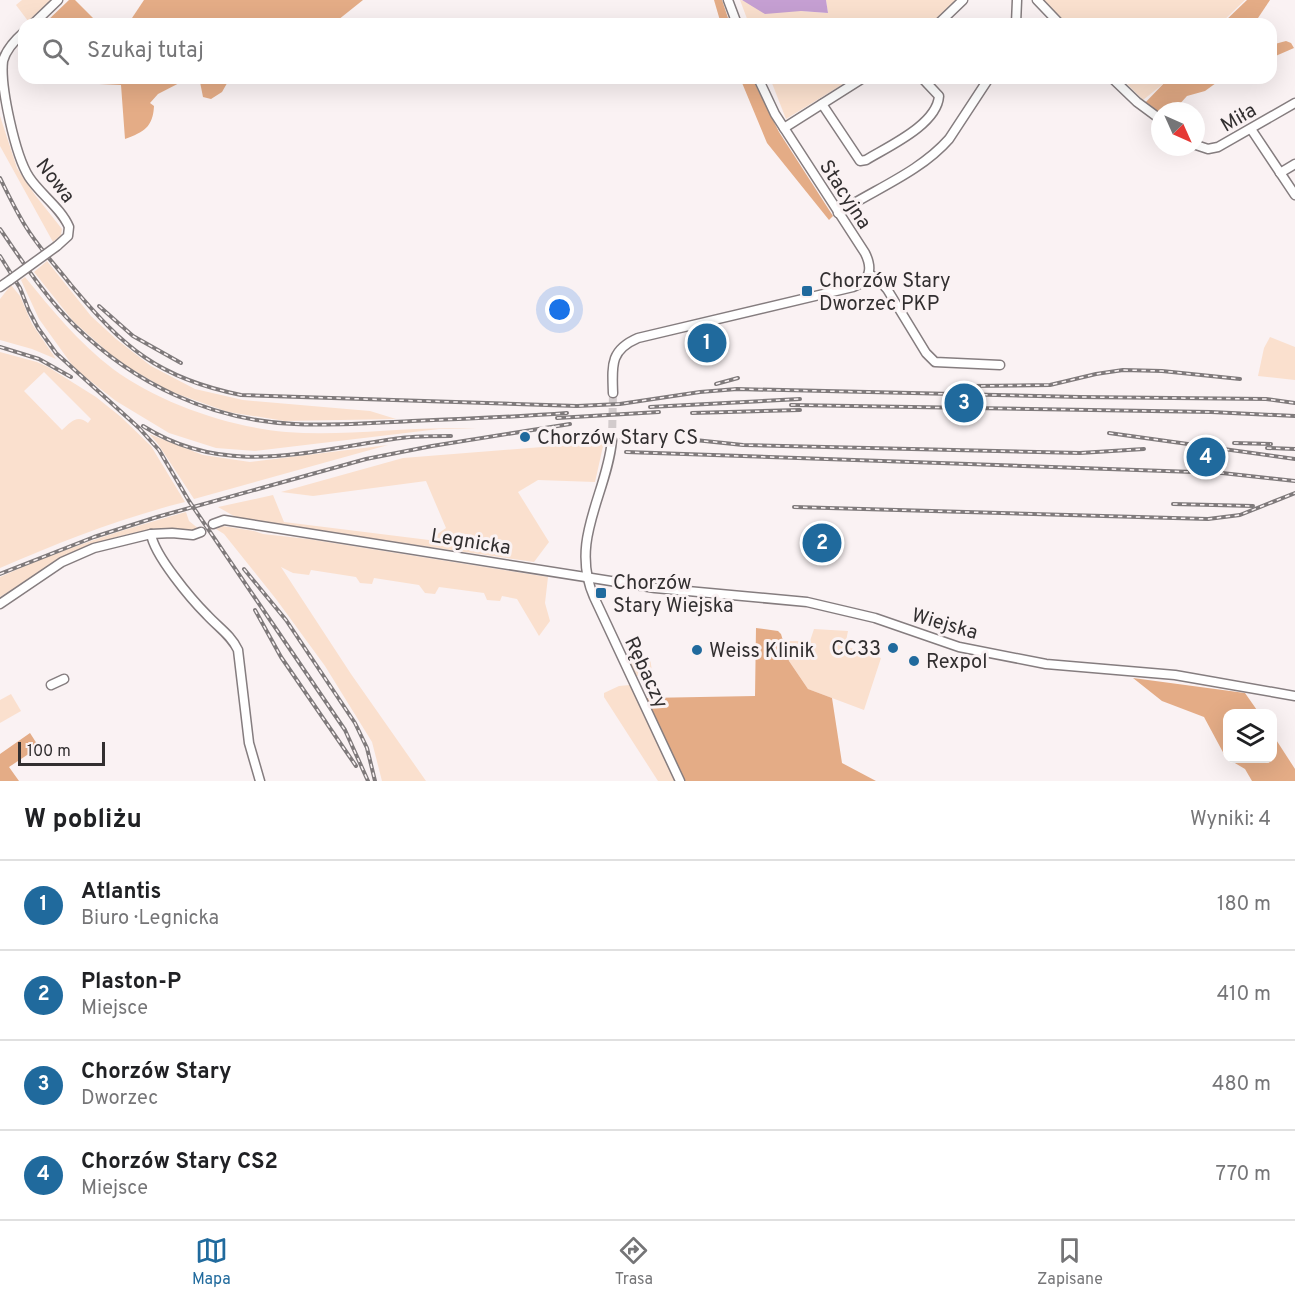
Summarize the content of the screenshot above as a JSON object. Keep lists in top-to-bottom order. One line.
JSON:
{"streets":{"street":["Miła","Nowa","Stacyjna","Legnicka","Wiejska","Rębaczy"]},"crossings":[["Legnicka","Wiejska"],["Legnicka","Rębaczy"],["Wiejska","Rębaczy"]],"places":{"transit":["Chorzów Stary Dworzec PKP","Chorzów Stary Wiejska"],"other":["Chorzów Stary CS","CC33","Weiss Klinik","Rexpol"]},"scale_bar":"100 m","north":"bottom right","page":{"search":"Szukaj tutaj","pins":["1","3","4","2"],"scale":"100 m","heading":["W pobliżu","Wyniki: 4"],"list":[{"mark":"1","name":"Atlantis","note":"Biuro · Legnicka","value":"180 m"},{"mark":"2","name":"Plaston-P","note":"Miejsce","value":"410 m"},{"mark":"3","name":"Chorzów Stary","note":"Dworzec","value":"480 m"},{"mark":"4","name":"Chorzów Stary CS2","note":"Miejsce","value":"770 m"}],"nav":["Mapa","Trasa","Zapisane"]}}
